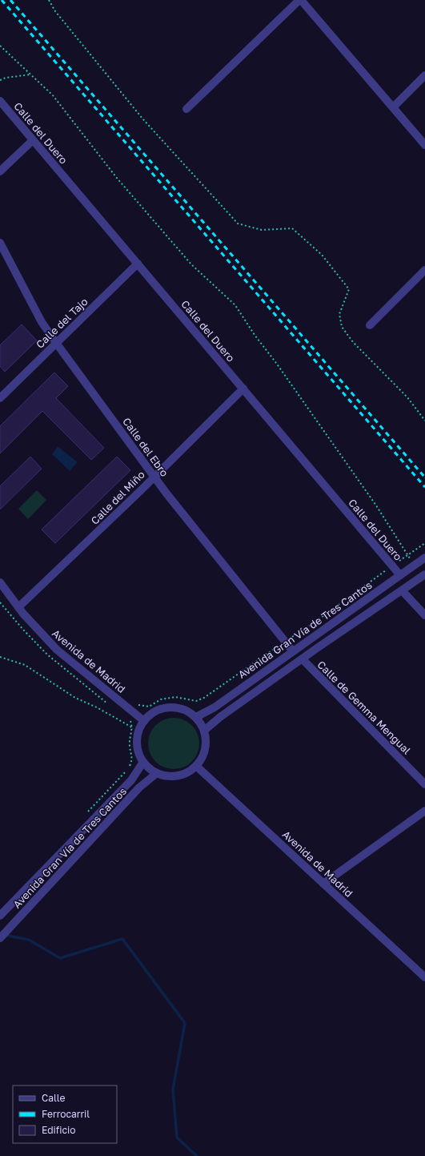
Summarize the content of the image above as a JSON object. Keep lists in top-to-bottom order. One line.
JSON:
{"streets":{"street":["Calle del Duero","Calle del Tajo","Calle del Ebro","Calle del Miño","Avenida Gran Vía de Tres Cantos","Avenida de Madrid","Calle de Gemma Mengual"]},"crossings":[["Calle del Duero","Calle del Tajo"],["Calle del Duero","Calle del Miño"],["Calle del Duero","Avenida Gran Vía de Tres Cantos"],["Calle del Tajo","Calle del Ebro"],["Calle del Ebro","Calle del Miño"],["Calle del Ebro","Avenida Gran Vía de Tres Cantos"],["Calle del Miño","Avenida de Madrid"],["Avenida Gran Vía de Tres Cantos","Avenida de Madrid"]],"legend":["Calle","Ferrocarril","Edificio"]}
